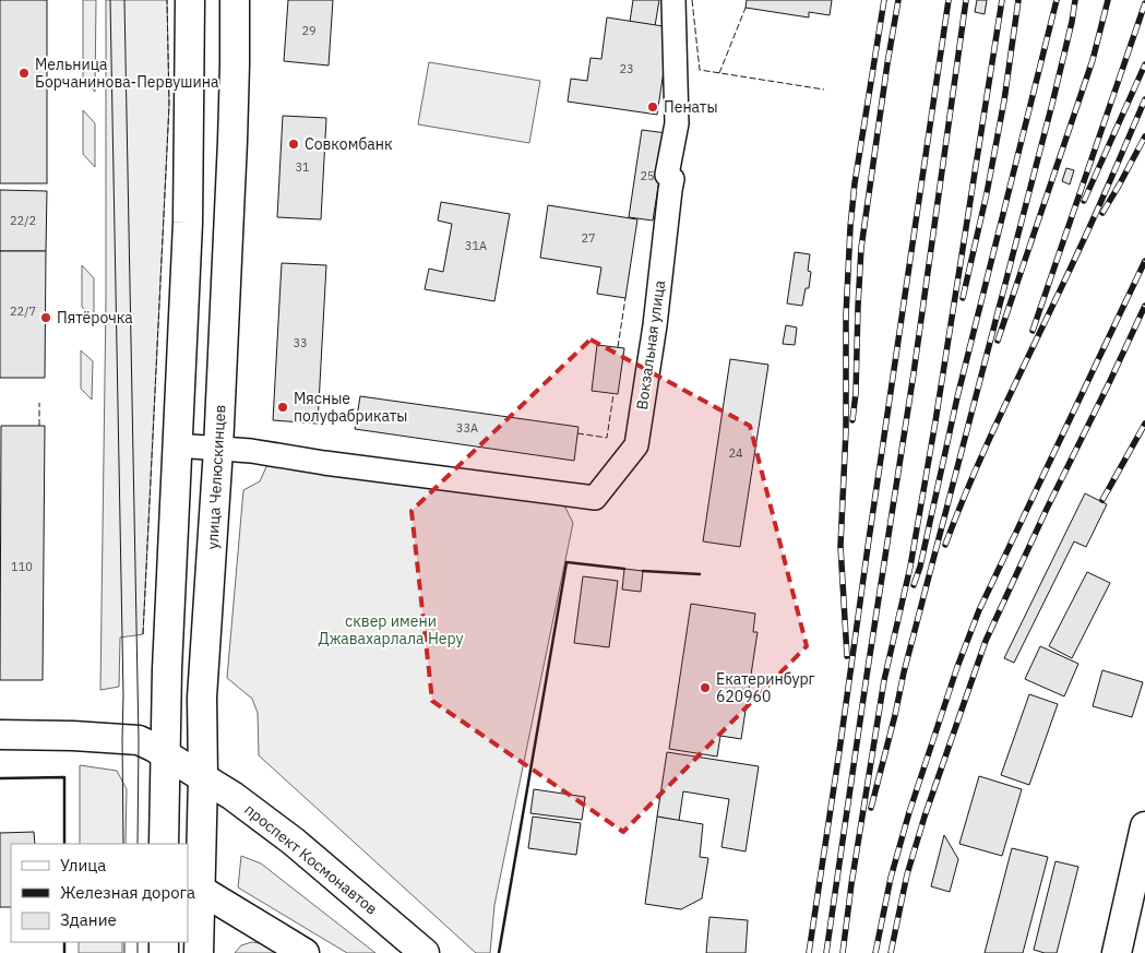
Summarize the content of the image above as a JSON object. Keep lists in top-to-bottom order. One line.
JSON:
{"streets":{"main road":["улица Челюскинцев","проспект Космонавтов"],"street":["Вокзальная улица"]},"crossings":[["Вокзальная улица","улица Челюскинцев"],["улица Челюскинцев","проспект Космонавтов"]],"parks":["сквер имени Джавахарлала Неру"],"places":["Мельница Борчанинова-Первушина","Пенаты","Совкомбанк","Пятёрочка","Мясные полуфабрикаты","Екатеринбург 620960"],"house_numbers":["29","23","31","25","22/2","27","31А","22/7","33","33А","24","110"],"legend":["Улица","Железная дорога","Здание"]}
